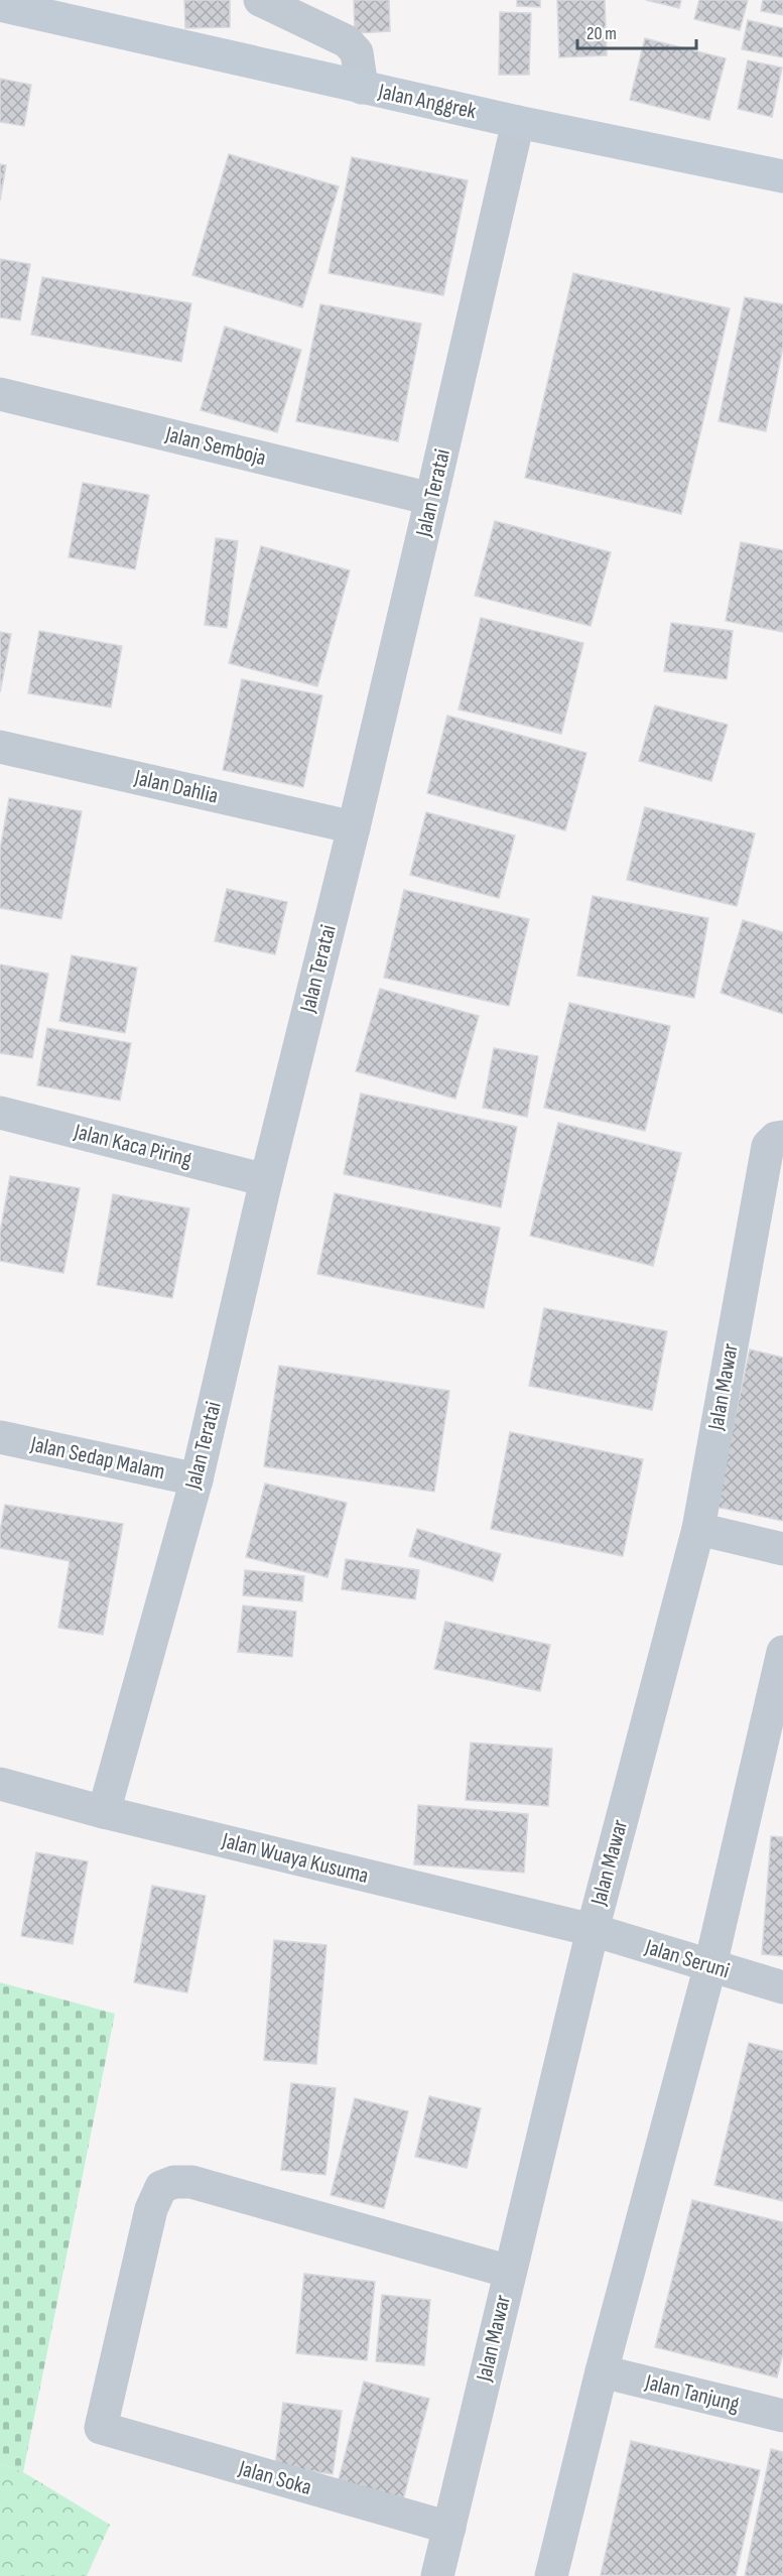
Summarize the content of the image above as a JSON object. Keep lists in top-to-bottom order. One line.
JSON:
{"streets":{"street":["Jalan Anggrek","Jalan Semboja","Jalan Teratai","Jalan Dahlia","Jalan Kaca Piring","Jalan Mawar","Jalan Sedap Malam","Jalan Wuaya Kusuma","Jalan Seruni","Jalan Tanjung","Jalan Soka"]},"crossings":[["Jalan Anggrek","Jalan Teratai"],["Jalan Semboja","Jalan Teratai"],["Jalan Teratai","Jalan Dahlia"],["Jalan Teratai","Jalan Kaca Piring"],["Jalan Teratai","Jalan Sedap Malam"],["Jalan Teratai","Jalan Wuaya Kusuma"],["Jalan Mawar","Jalan Wuaya Kusuma"],["Jalan Mawar","Jalan Seruni"],["Jalan Mawar","Jalan Soka"],["Jalan Wuaya Kusuma","Jalan Seruni"]],"scale_bar":"20 m"}
